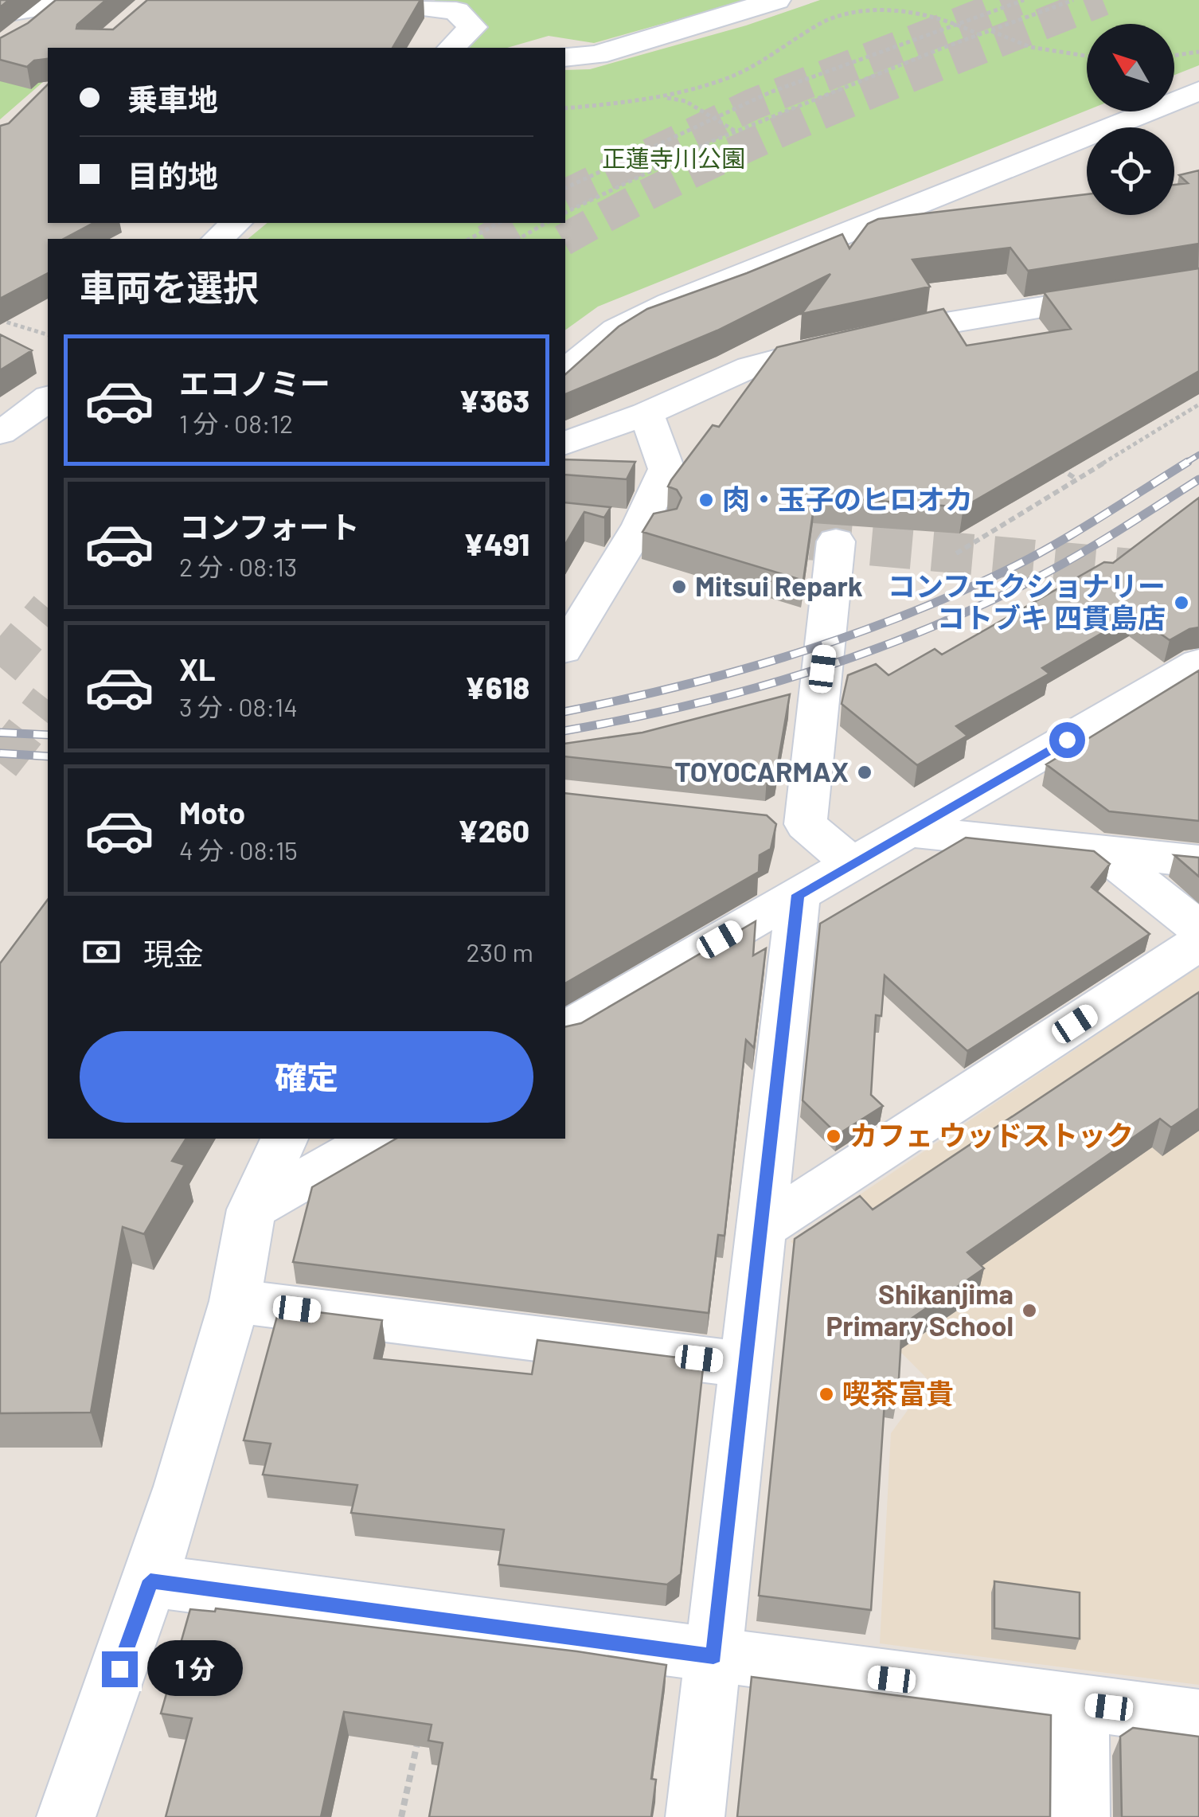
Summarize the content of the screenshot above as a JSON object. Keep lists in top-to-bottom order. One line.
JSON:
{"parks":["正蓮寺川公園"],"places":["肉・玉子のヒロオカ","Mitsui Repark","コンフェクショナリー コトブキ 四貫島店","TOYOCARMAX","カフェ ウッドストック","Shikanjima Primary School","喫茶富貴"],"north":"top left","page":{"banner":["乗車地","目的地"],"heading":"車両を選択","list":[{"name":"エコノミー","note":"1 分 · 08:12","value":"¥363"},{"name":"コンフォート","note":"2 分 · 08:13","value":"¥491"},{"name":"XL","note":"3 分 · 08:14","value":"¥618"},{"name":"Moto","note":"4 分 · 08:15","value":"¥260"}],"pay":["現金","230 m"],"buttons":"確定","bubble":"1 分"}}
